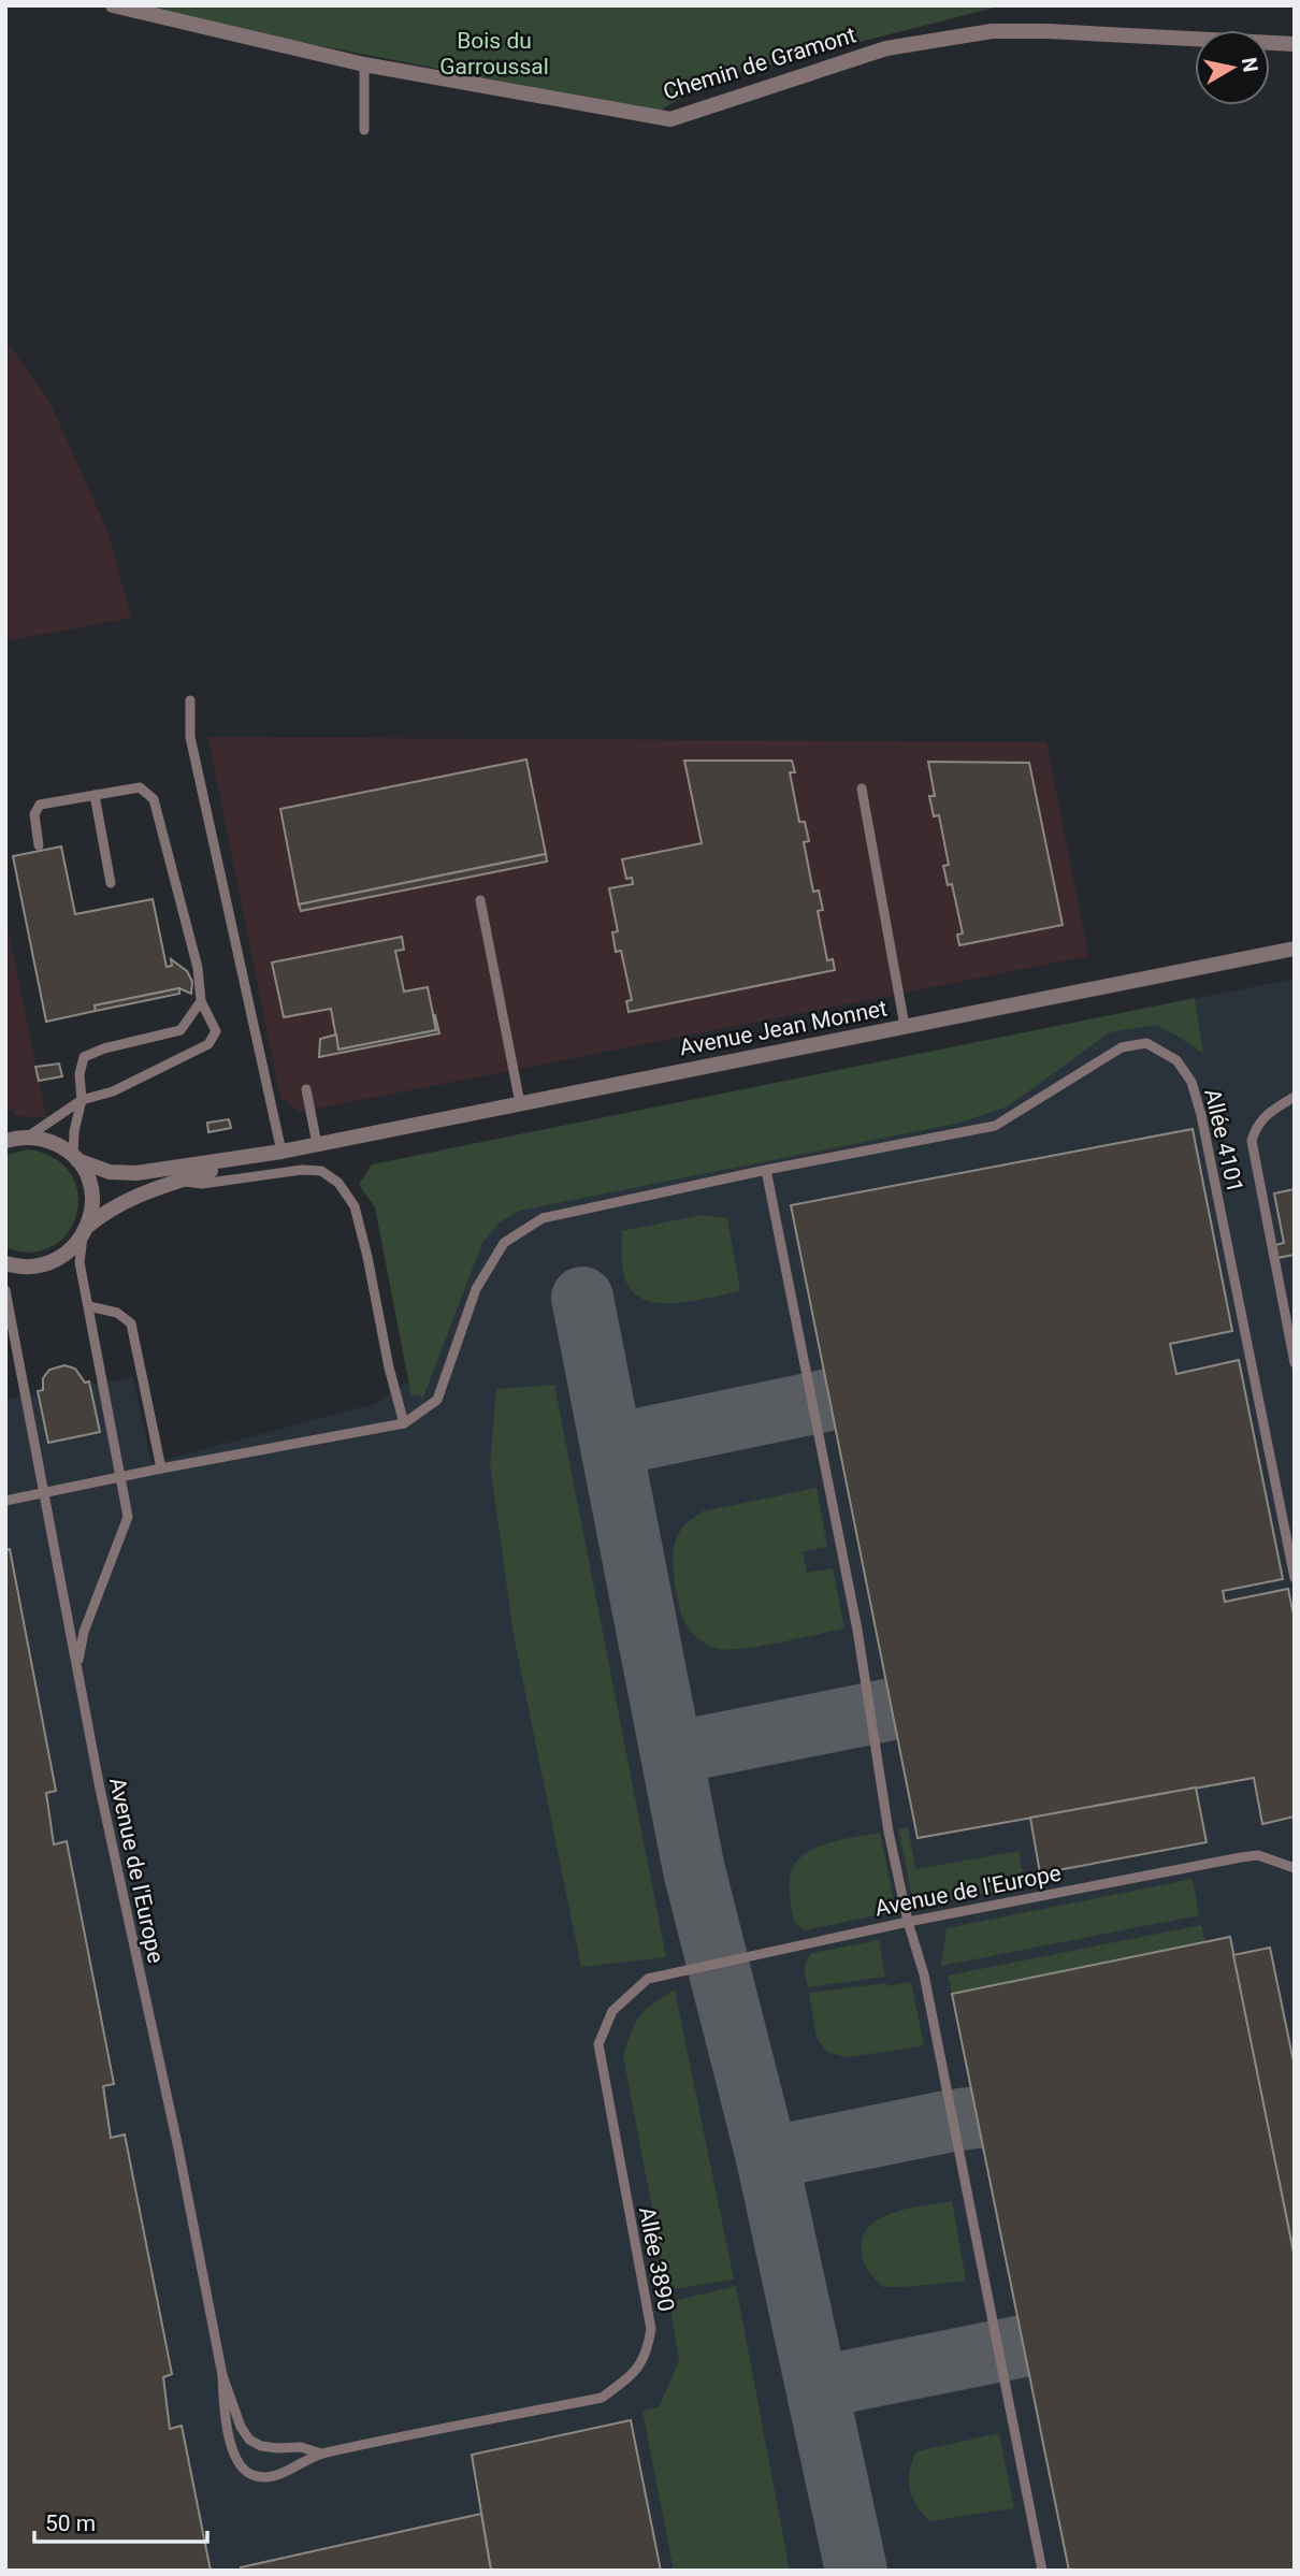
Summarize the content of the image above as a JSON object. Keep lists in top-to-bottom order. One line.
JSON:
{"streets":{"street":["Chemin de Gramont","Avenue Jean Monnet"],"lane":["Allée 4101","Avenue de l'Europe","Allée 3890"]},"crossings":[["Avenue de l'Europe","Allée 3890"]],"parks":["Bois du Garroussal"],"scale_bar":"50 m","north":"right"}
